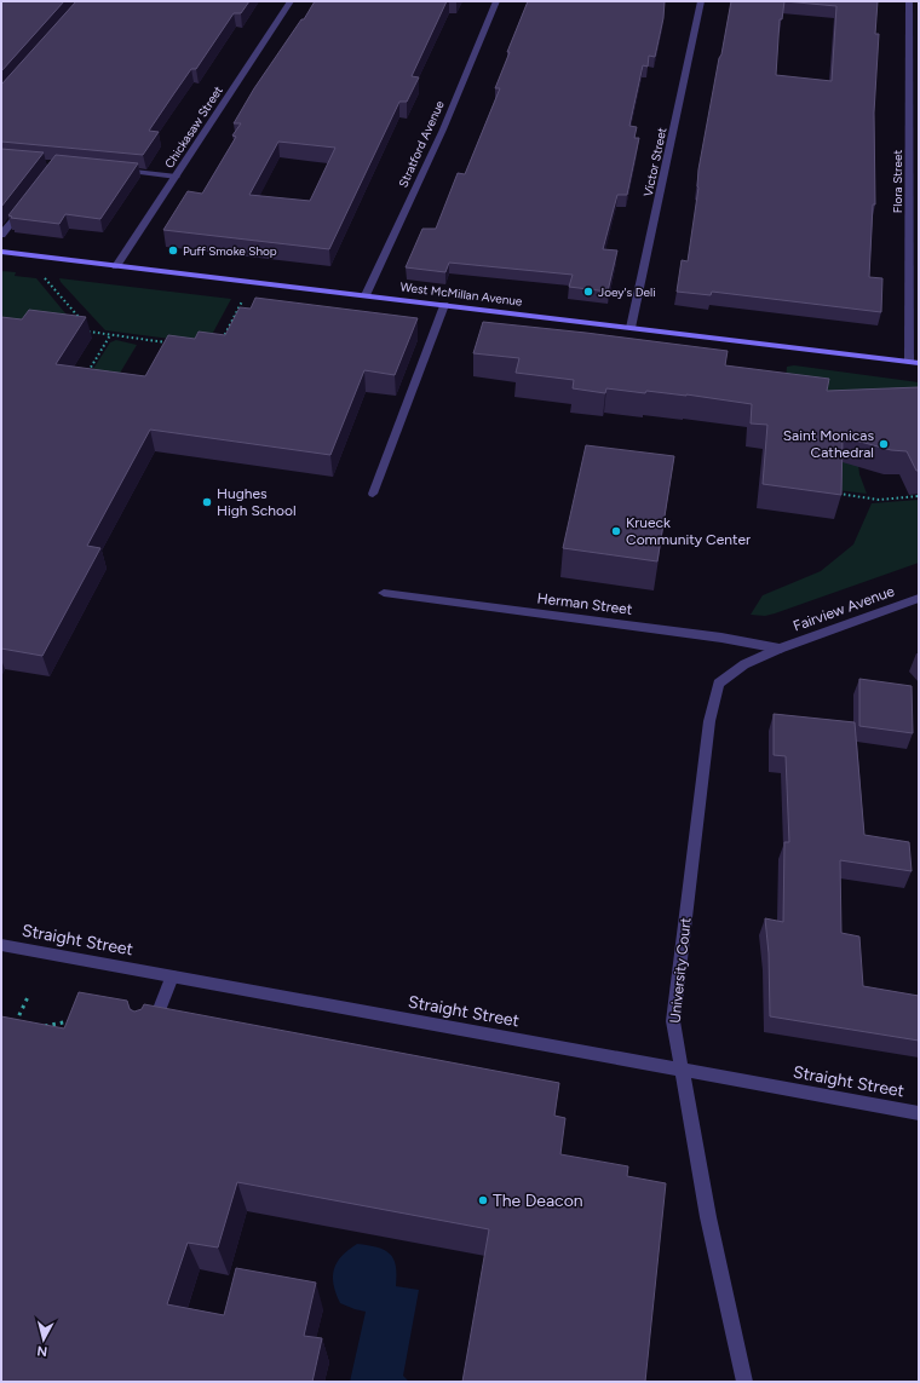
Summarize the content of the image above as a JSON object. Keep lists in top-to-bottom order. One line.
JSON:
{"streets":{"main road":["West McMillan Avenue"],"street":["Chickasaw Street","Stratford Avenue","Victor Street","Flora Street","Herman Street","Fairview Avenue","Straight Street","University Court"]},"crossings":[["Chickasaw Street","West McMillan Avenue"],["Stratford Avenue","West McMillan Avenue"],["Victor Street","West McMillan Avenue"],["Flora Street","West McMillan Avenue"],["Herman Street","Fairview Avenue"],["Herman Street","University Court"],["Fairview Avenue","University Court"],["Straight Street","University Court"]],"places":["Puff Smoke Shop","Joey's Deli","Saint Monicas Cathedral","Hughes High School","Krueck Community Center","The Deacon"],"north":"bottom"}
